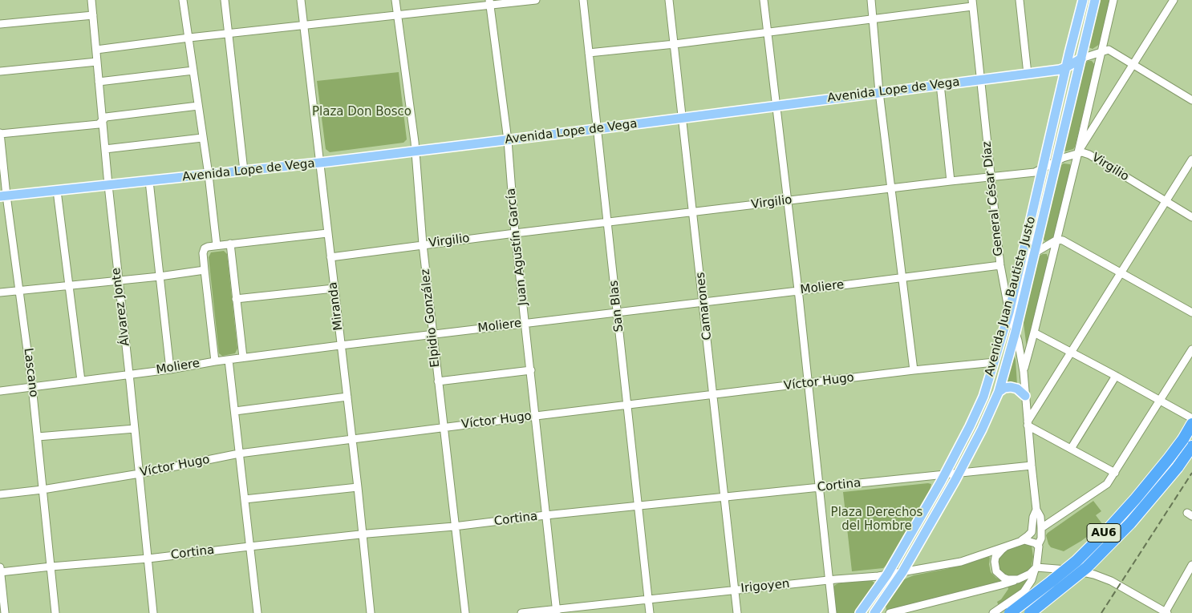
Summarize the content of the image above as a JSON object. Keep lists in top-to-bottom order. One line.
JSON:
{"streets":{"highway":["AU6"],"main road":["Avenida Lope de Vega","Avenida Juan Bautista Justo"],"street":["Virgilio","General César Díaz","Juan Agustín García","Moliere","Miranda","San Blas","Camarones","Álvarez Jonte","Elpidio González","Lascano","Víctor Hugo","Cortina","Irigoyen"]},"crossings":[["Avenida Lope de Vega","General César Díaz"],["Avenida Lope de Vega","Juan Agustín García"],["Avenida Lope de Vega","Avenida Juan Bautista Justo"],["Avenida Lope de Vega","Miranda"],["Avenida Lope de Vega","San Blas"],["Avenida Lope de Vega","Camarones"],["Avenida Lope de Vega","Álvarez Jonte"],["Avenida Lope de Vega","Elpidio González"],["Avenida Lope de Vega","Lascano"],["Virgilio","General César Díaz"],["Virgilio","Juan Agustín García"],["Virgilio","Avenida Juan Bautista Justo"],["Virgilio","Miranda"],["Virgilio","San Blas"],["Virgilio","Camarones"],["Virgilio","Elpidio González"],["General César Díaz","Moliere"],["General César Díaz","Avenida Juan Bautista Justo"],["General César Díaz","Cortina"],["Juan Agustín García","Moliere"],["Juan Agustín García","Víctor Hugo"],["Juan Agustín García","Cortina"],["Juan Agustín García","Irigoyen"],["Moliere","Miranda"],["Moliere","San Blas"],["Moliere","Camarones"],["Moliere","Álvarez Jonte"],["Moliere","Elpidio González"],["Moliere","Lascano"],["Avenida Juan Bautista Justo","Víctor Hugo"],["Avenida Juan Bautista Justo","Cortina"],["Avenida Juan Bautista Justo","Irigoyen"],["Miranda","Víctor Hugo"],["Miranda","Cortina"],["San Blas","Víctor Hugo"],["San Blas","Cortina"],["San Blas","Irigoyen"],["Camarones","Víctor Hugo"],["Camarones","Cortina"],["Camarones","Irigoyen"],["Álvarez Jonte","Víctor Hugo"],["Álvarez Jonte","Cortina"],["Elpidio González","Víctor Hugo"],["Elpidio González","Cortina"],["Lascano","Víctor Hugo"],["Lascano","Cortina"]],"parks":["Plaza Don Bosco","Plaza Derechos del Hombre"]}
